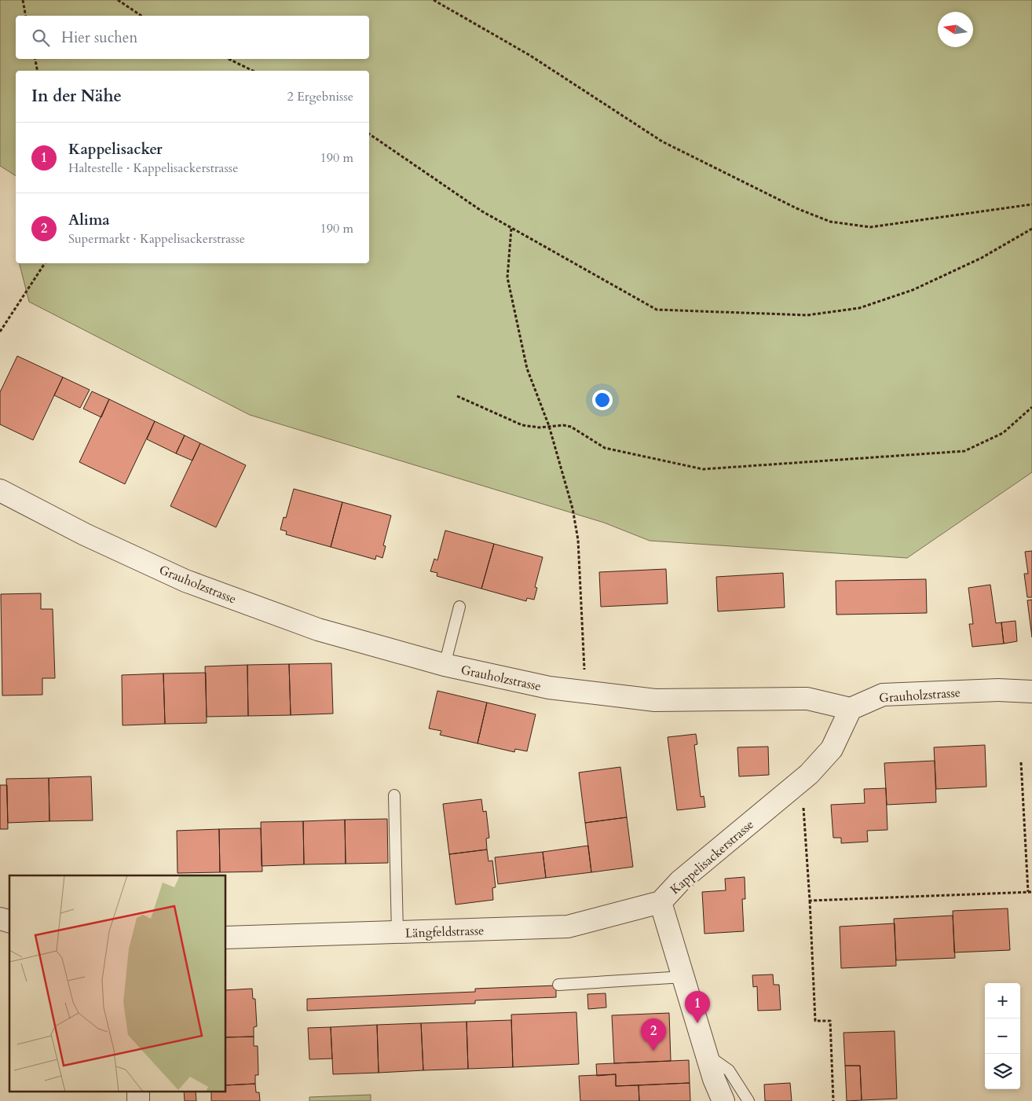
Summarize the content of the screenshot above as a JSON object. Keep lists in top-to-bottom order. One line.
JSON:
{"streets":{"street":["Grauholzstrasse","Kappelisackerstrasse","Längfeldstrasse"]},"crossings":[["Grauholzstrasse","Kappelisackerstrasse"],["Kappelisackerstrasse","Längfeldstrasse"]],"north":"left","page":{"search":"Hier suchen","heading":["In der Nähe","2 Ergebnisse"],"list":[{"mark":"1","name":"Kappelisacker","note":"Haltestelle · Kappelisackerstrasse","value":"190 m"},{"mark":"2","name":"Alima","note":"Supermarkt · Kappelisackerstrasse","value":"190 m"}],"map_buttons":["+","−"],"pins":["1","2"]}}
